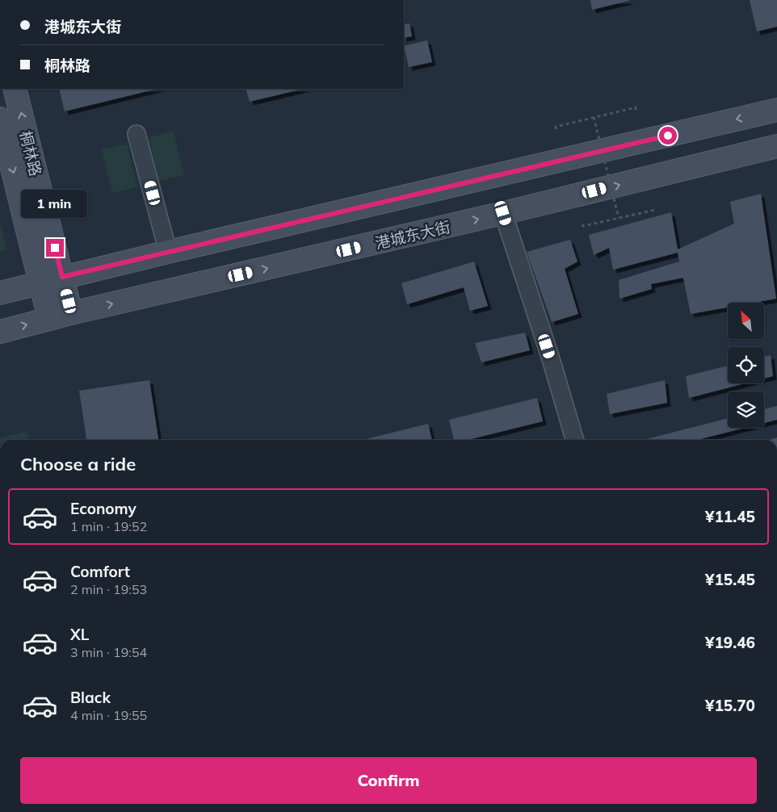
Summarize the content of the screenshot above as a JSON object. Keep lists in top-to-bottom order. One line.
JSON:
{"streets":{"main road":["桐林路","港城东大街"]},"crossings":[["桐林路","港城东大街"]],"north":"top left","page":{"banner":["港城东大街","桐林路"],"bubble":"1 min","heading":"Choose a ride","list":[{"name":"Economy","note":"1 min · 19:52","value":"¥11.45"},{"name":"Comfort","note":"2 min · 19:53","value":"¥15.45"},{"name":"XL","note":"3 min · 19:54","value":"¥19.46"},{"name":"Black","note":"4 min · 19:55","value":"¥15.70"}],"buttons":"Confirm"}}
